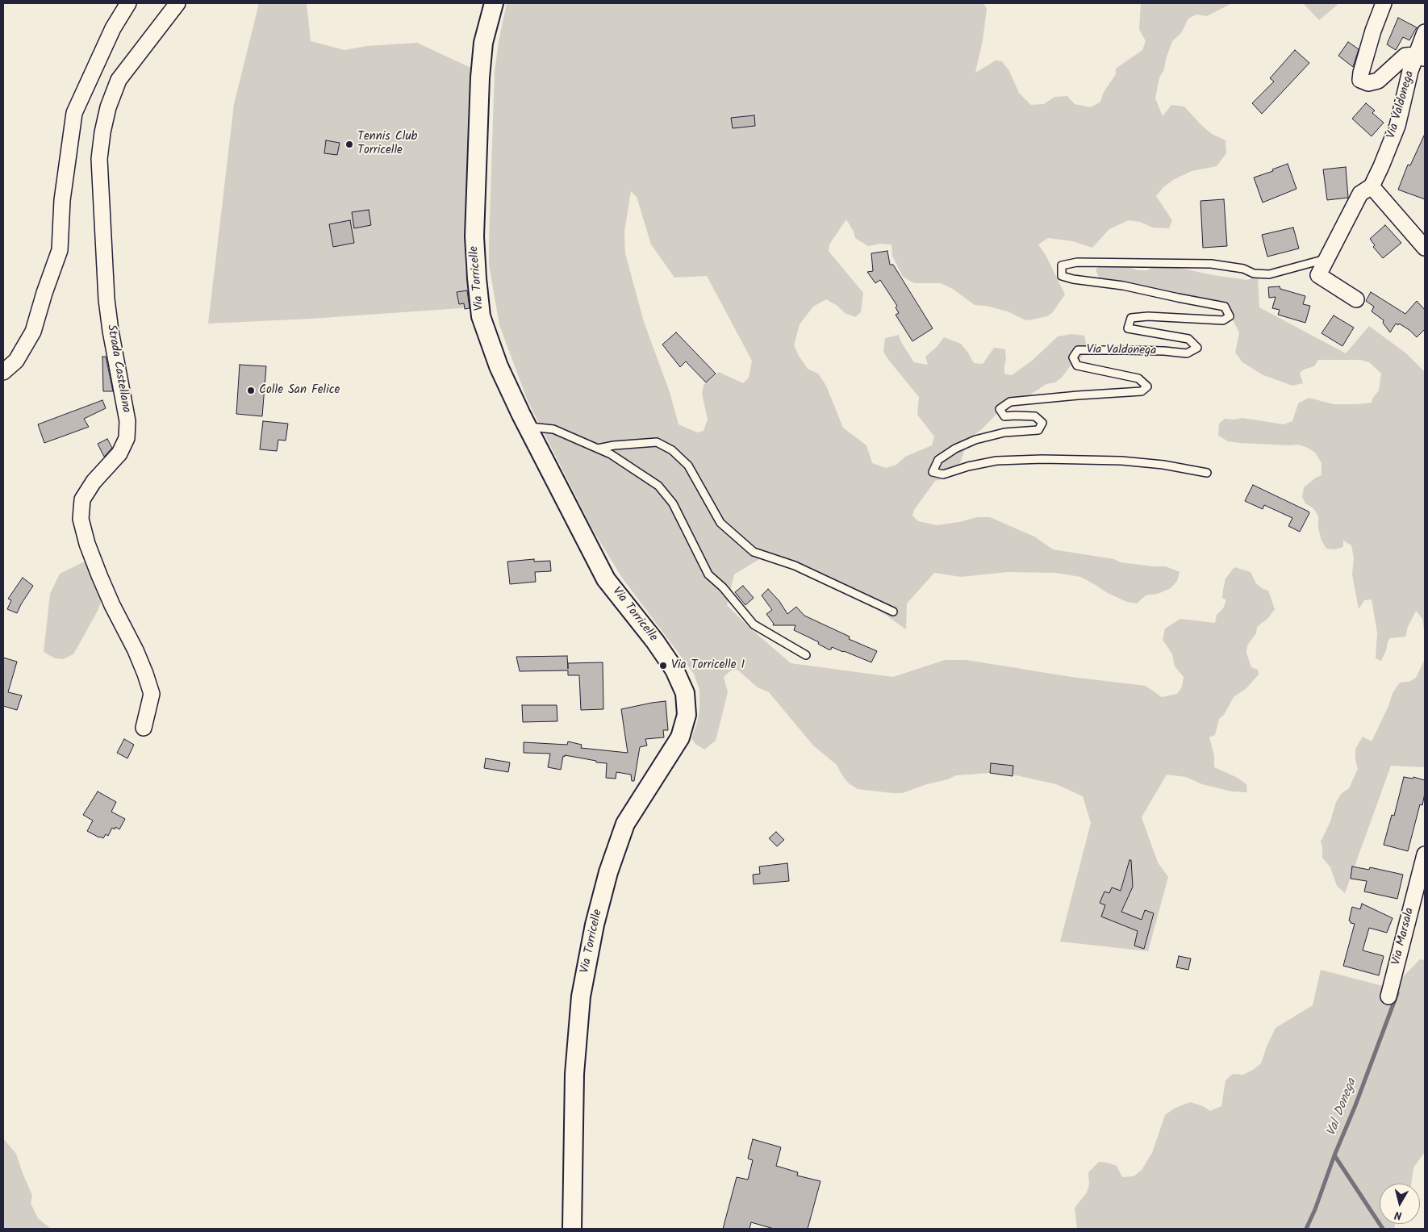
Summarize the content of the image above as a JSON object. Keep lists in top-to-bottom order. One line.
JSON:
{"streets":{"street":["Via Valdonega","Via Torricelle","Strada Castellana","Via Marsala"]},"water":["Val Donega"],"places":["Tennis Club Torricelle","Colle San Felice","Via Torricelle I"],"north":"bottom"}
